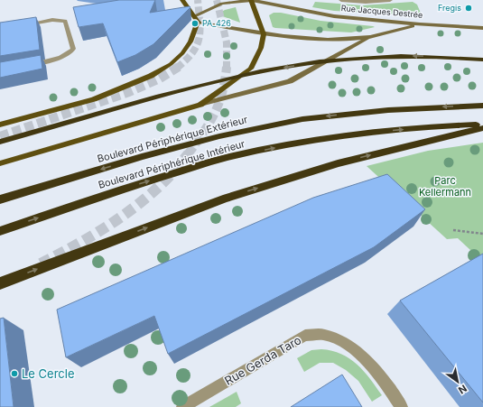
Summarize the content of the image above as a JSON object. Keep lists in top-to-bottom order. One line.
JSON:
{"streets":{"highway":["Boulevard Périphérique Extérieur","Boulevard Périphérique Intérieur"],"main road":["Rue Jacques Destrée"],"street":["Rue Gerda Taro"]},"parks":["Parc Kellermann"],"places":["Fregis","PA_426","Le Cercle"],"north":"bottom right"}
